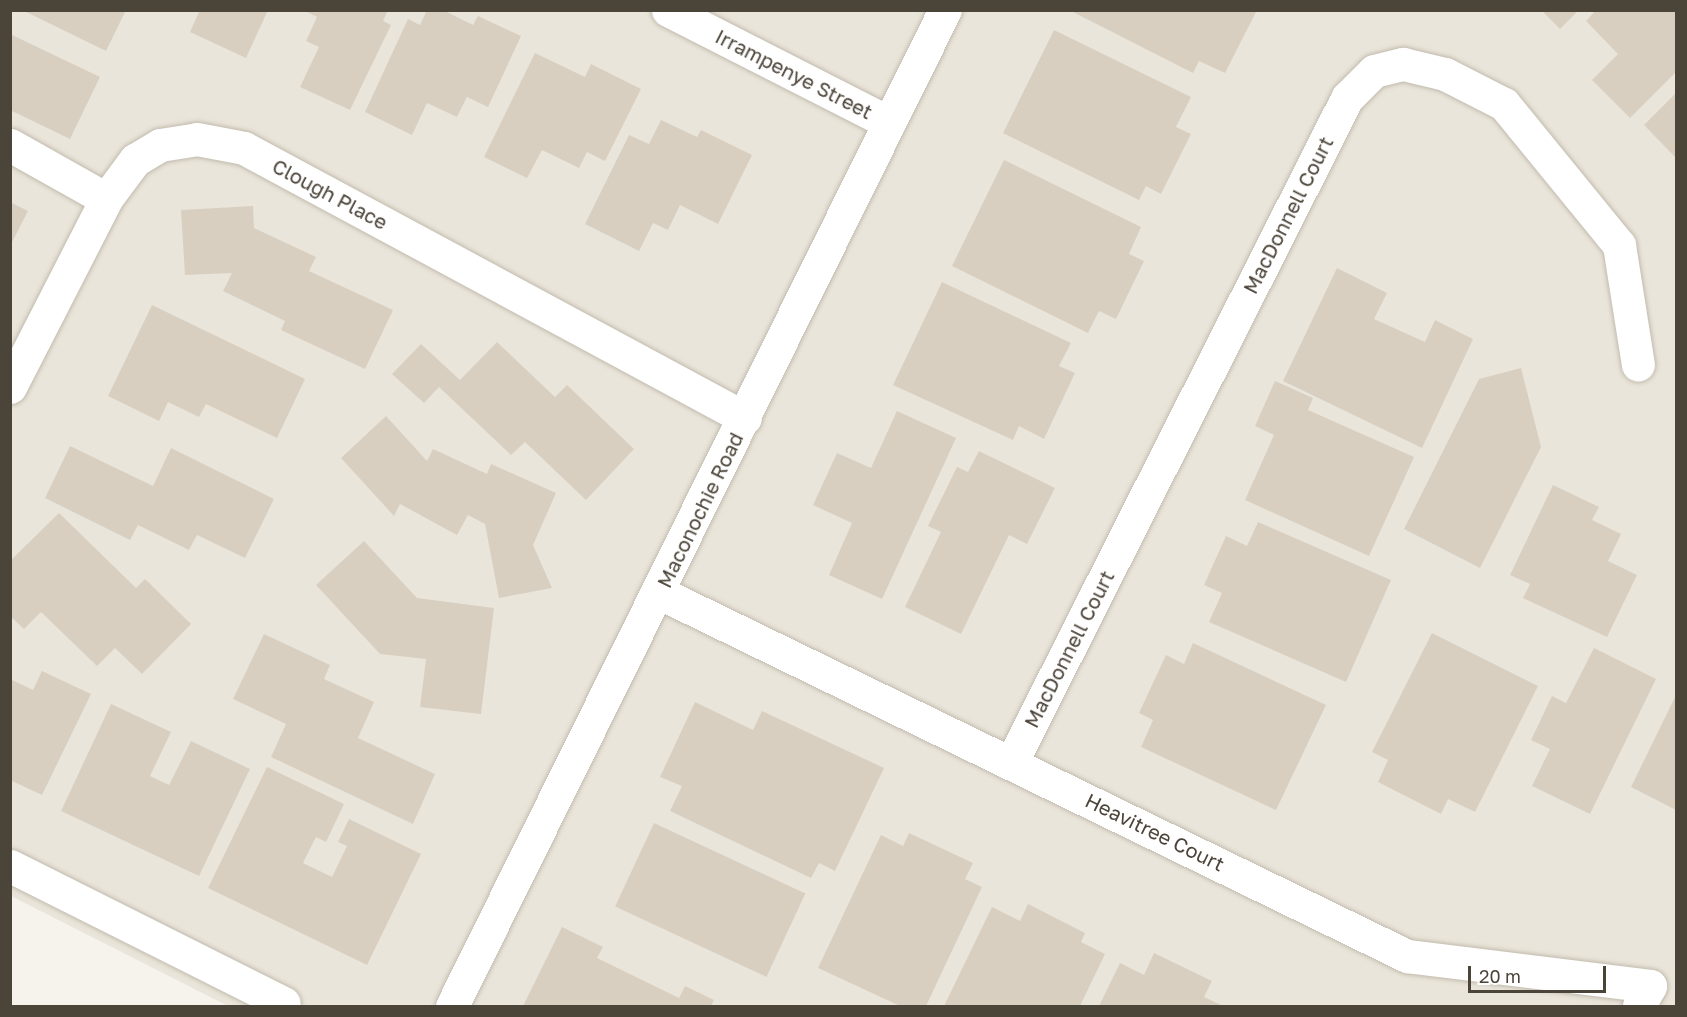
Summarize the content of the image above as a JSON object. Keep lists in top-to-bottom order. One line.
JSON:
{"streets":{"street":["Irrampenye Street","Clough Place","MacDonnell Court","Maconochie Road","Heavitree Court"]},"crossings":[["Irrampenye Street","Maconochie Road"],["Clough Place","Maconochie Road"],["MacDonnell Court","Heavitree Court"],["Maconochie Road","Heavitree Court"]],"scale_bar":"20 m"}
